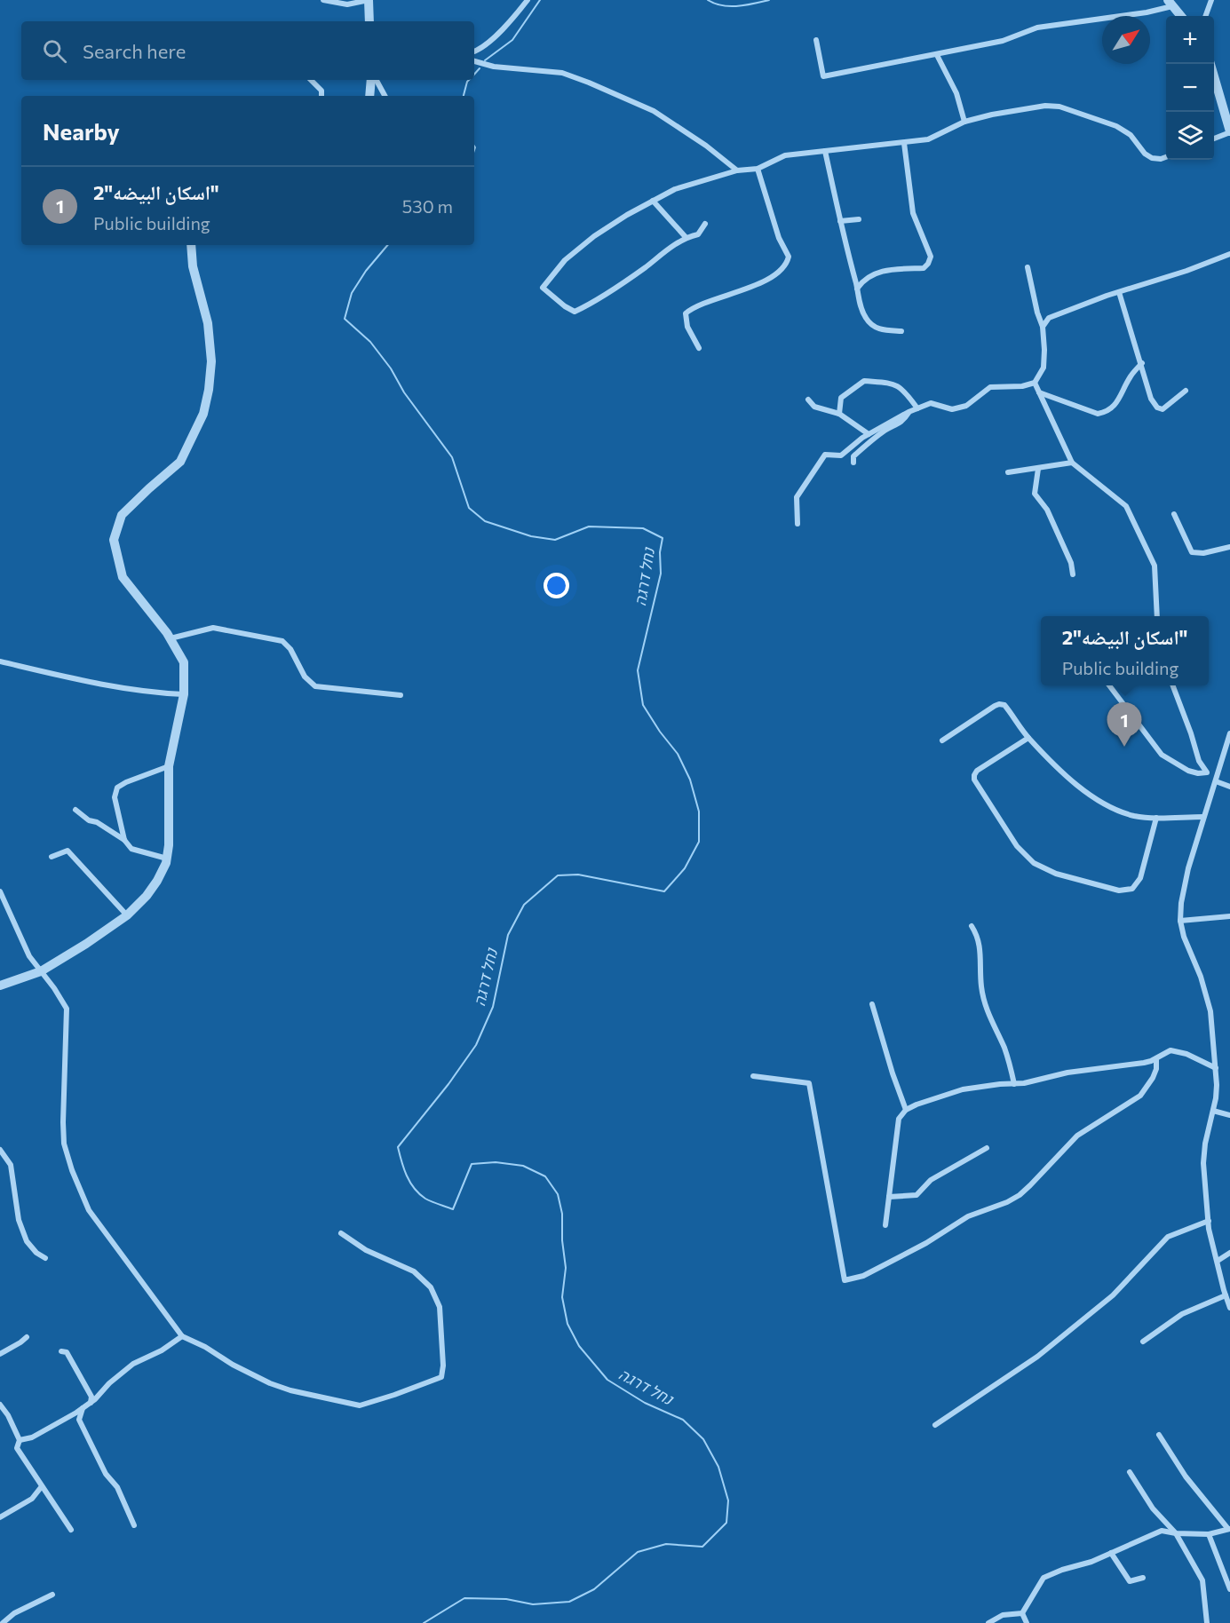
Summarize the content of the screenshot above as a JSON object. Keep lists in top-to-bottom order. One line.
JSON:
{"water":["נחל דרגה"],"north":"top right","page":{"map_buttons":["+","−"],"search":"Search here","heading":"Nearby","list":[{"mark":"1","name":"اسكان البيضه\"2\"","note":"Public building","value":"530 m"}],"popup":["اسكان البيضه\"2\"","Public building"],"pins":"1"}}
